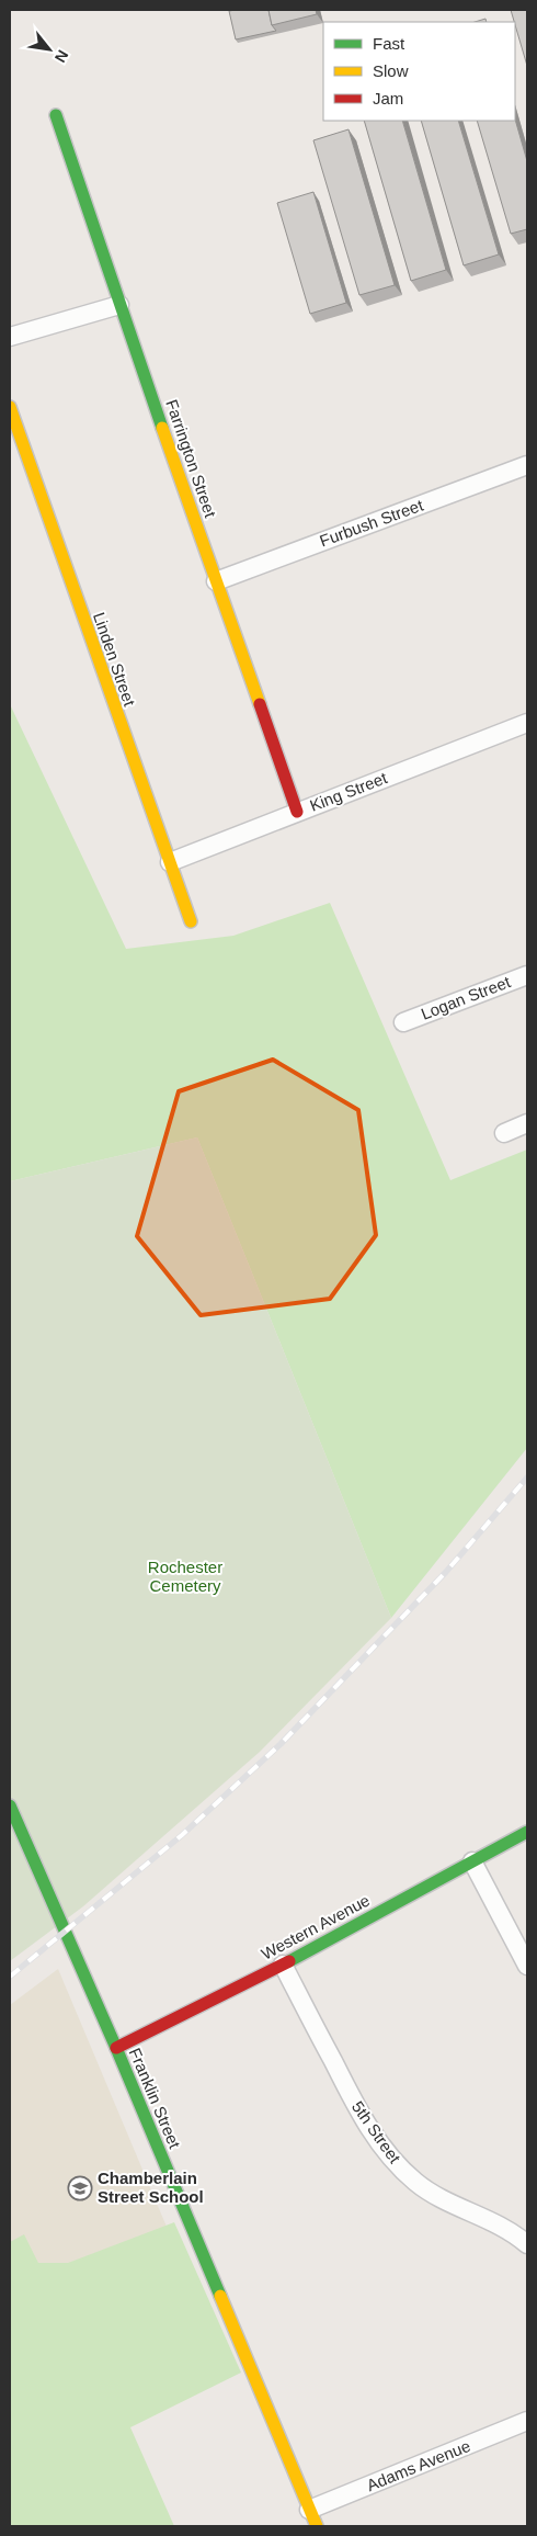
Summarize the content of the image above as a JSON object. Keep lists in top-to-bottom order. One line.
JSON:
{"streets":{"street":["Farrington Street","Furbush Street","Linden Street","King Street","Logan Street","Western Avenue","Franklin Street","5th Street","Adams Avenue"]},"crossings":[["Farrington Street","Furbush Street"],["Farrington Street","King Street"],["Linden Street","King Street"],["Western Avenue","Franklin Street"],["Western Avenue","5th Street"],["Franklin Street","Adams Avenue"]],"parks":["Rochester Cemetery"],"places":{"school or university":["Chamberlain Street School"]},"legend":["Fast","Slow","Jam"],"north":"bottom right"}
